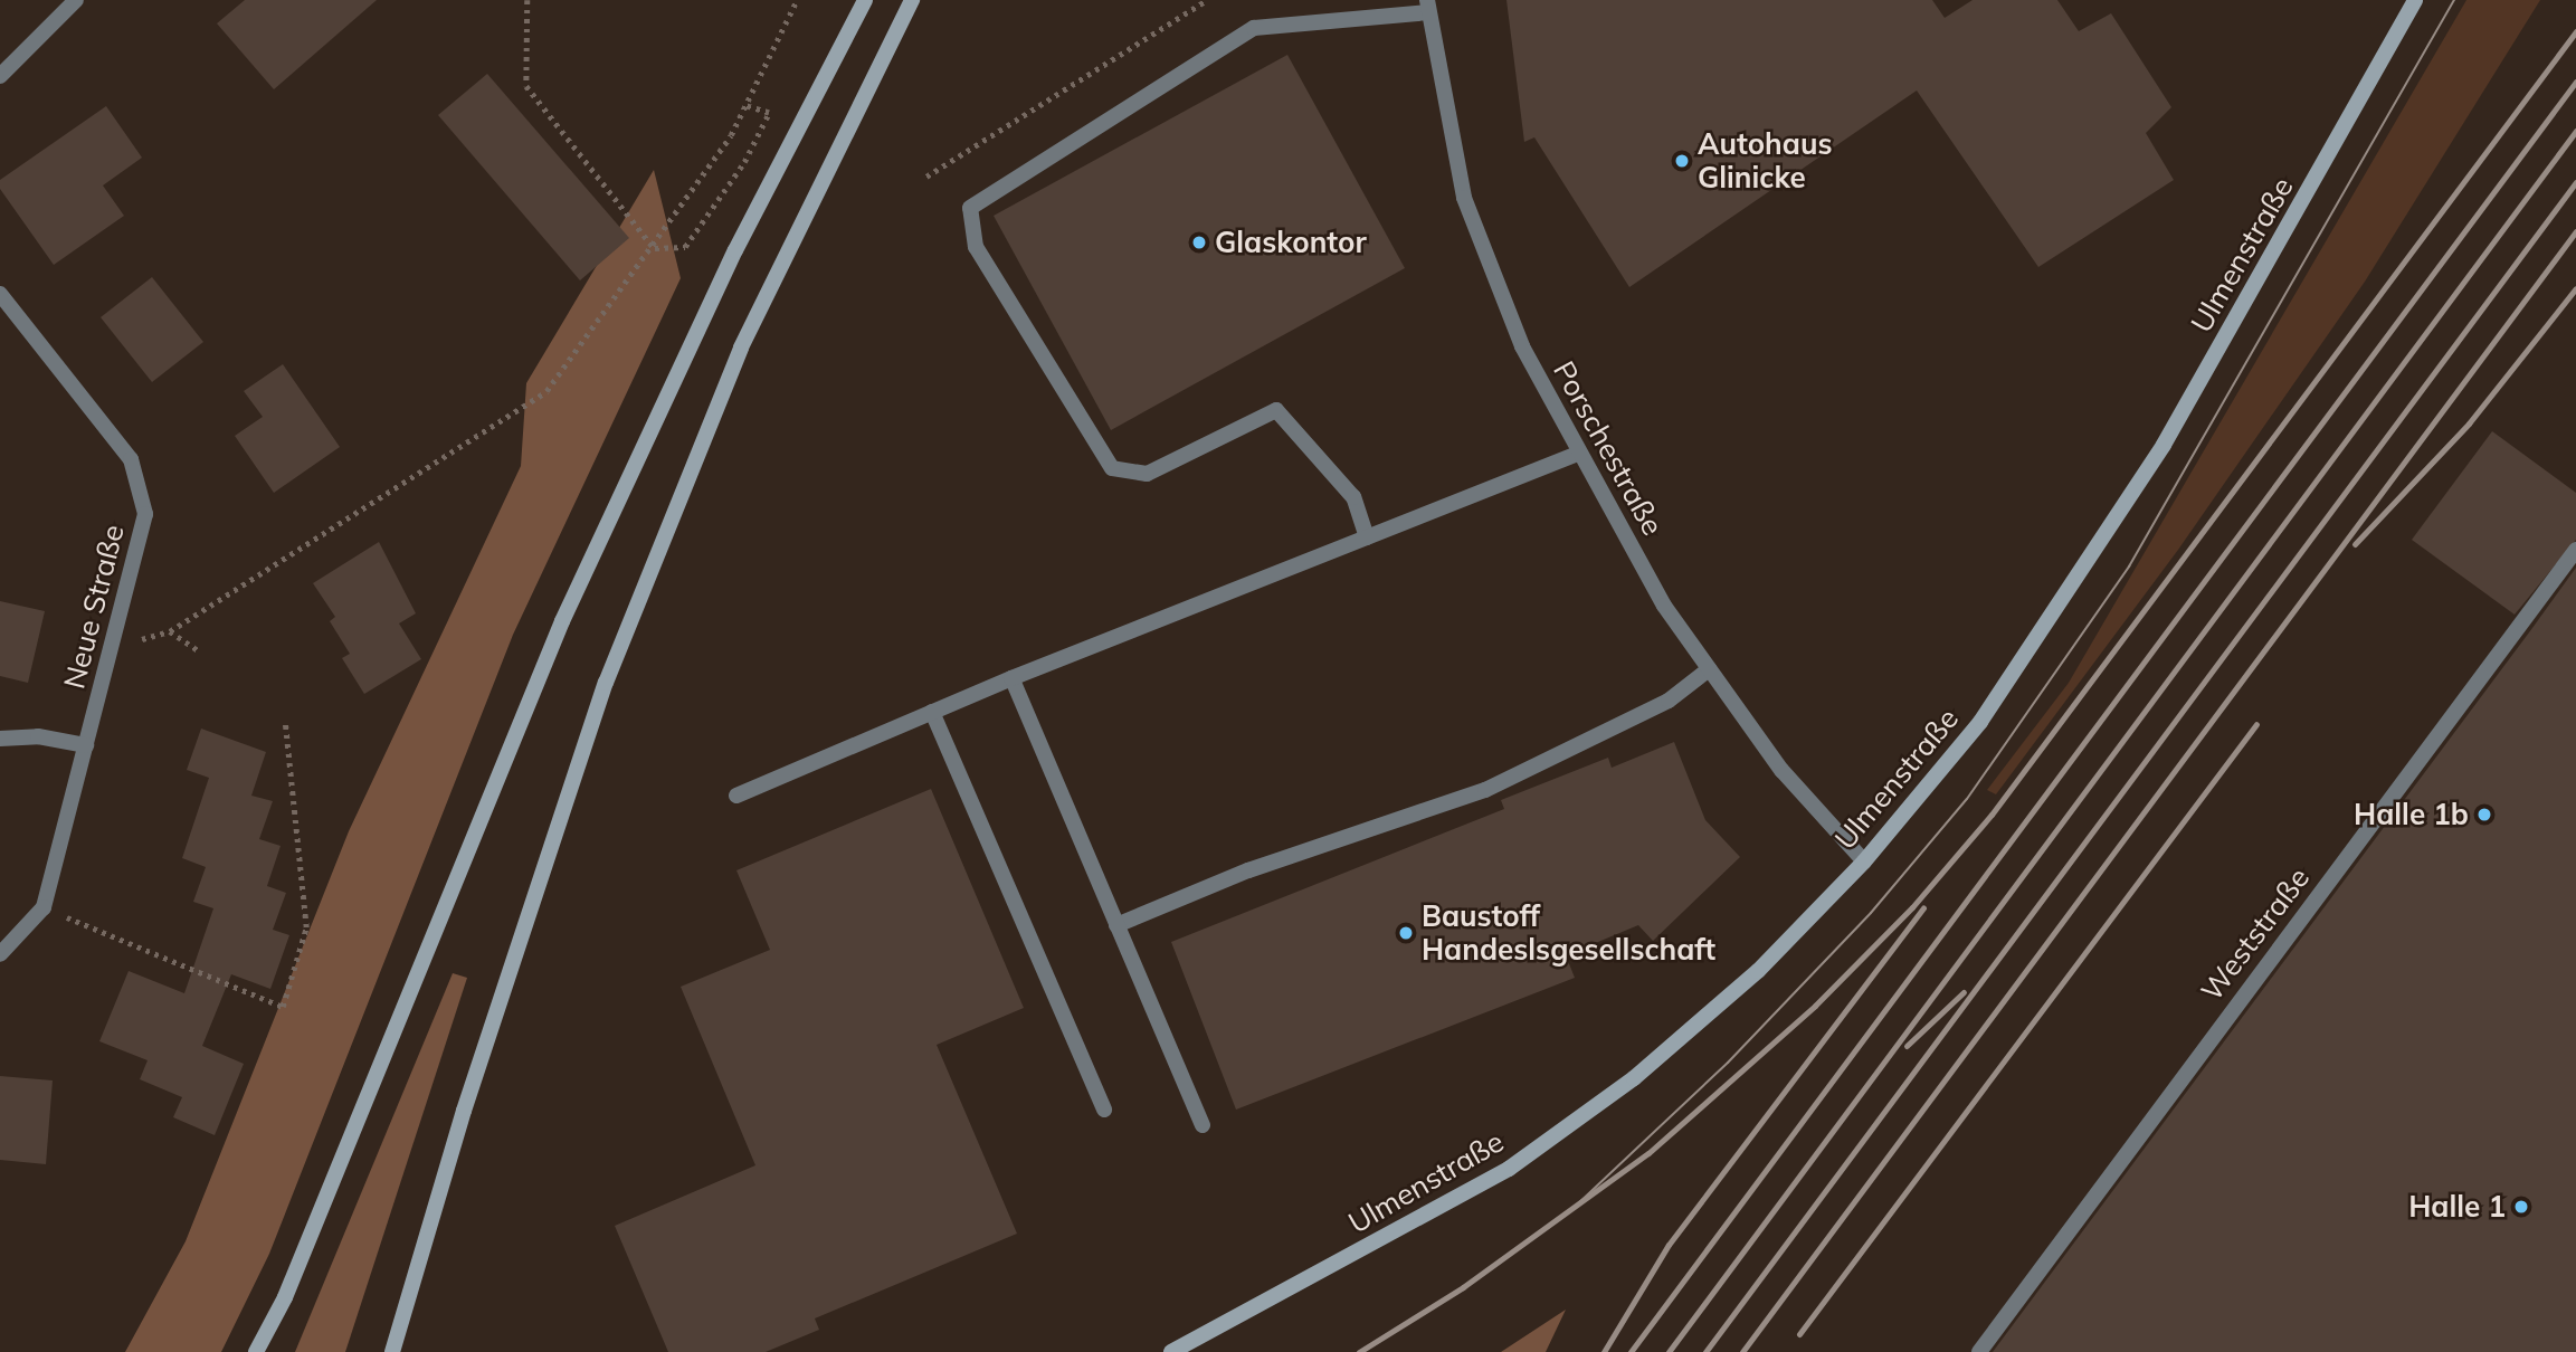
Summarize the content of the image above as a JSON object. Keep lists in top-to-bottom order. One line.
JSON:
{"streets":{"main road":["Ulmenstraße"],"street":["Porschestraße","Neue Straße","Weststraße"]},"crossings":[["Ulmenstraße","Porschestraße"]],"places":["Autohaus Glinicke","Glaskontor","Halle 1b","Baustoff Handeslsgesellschaft","Halle 1"]}
